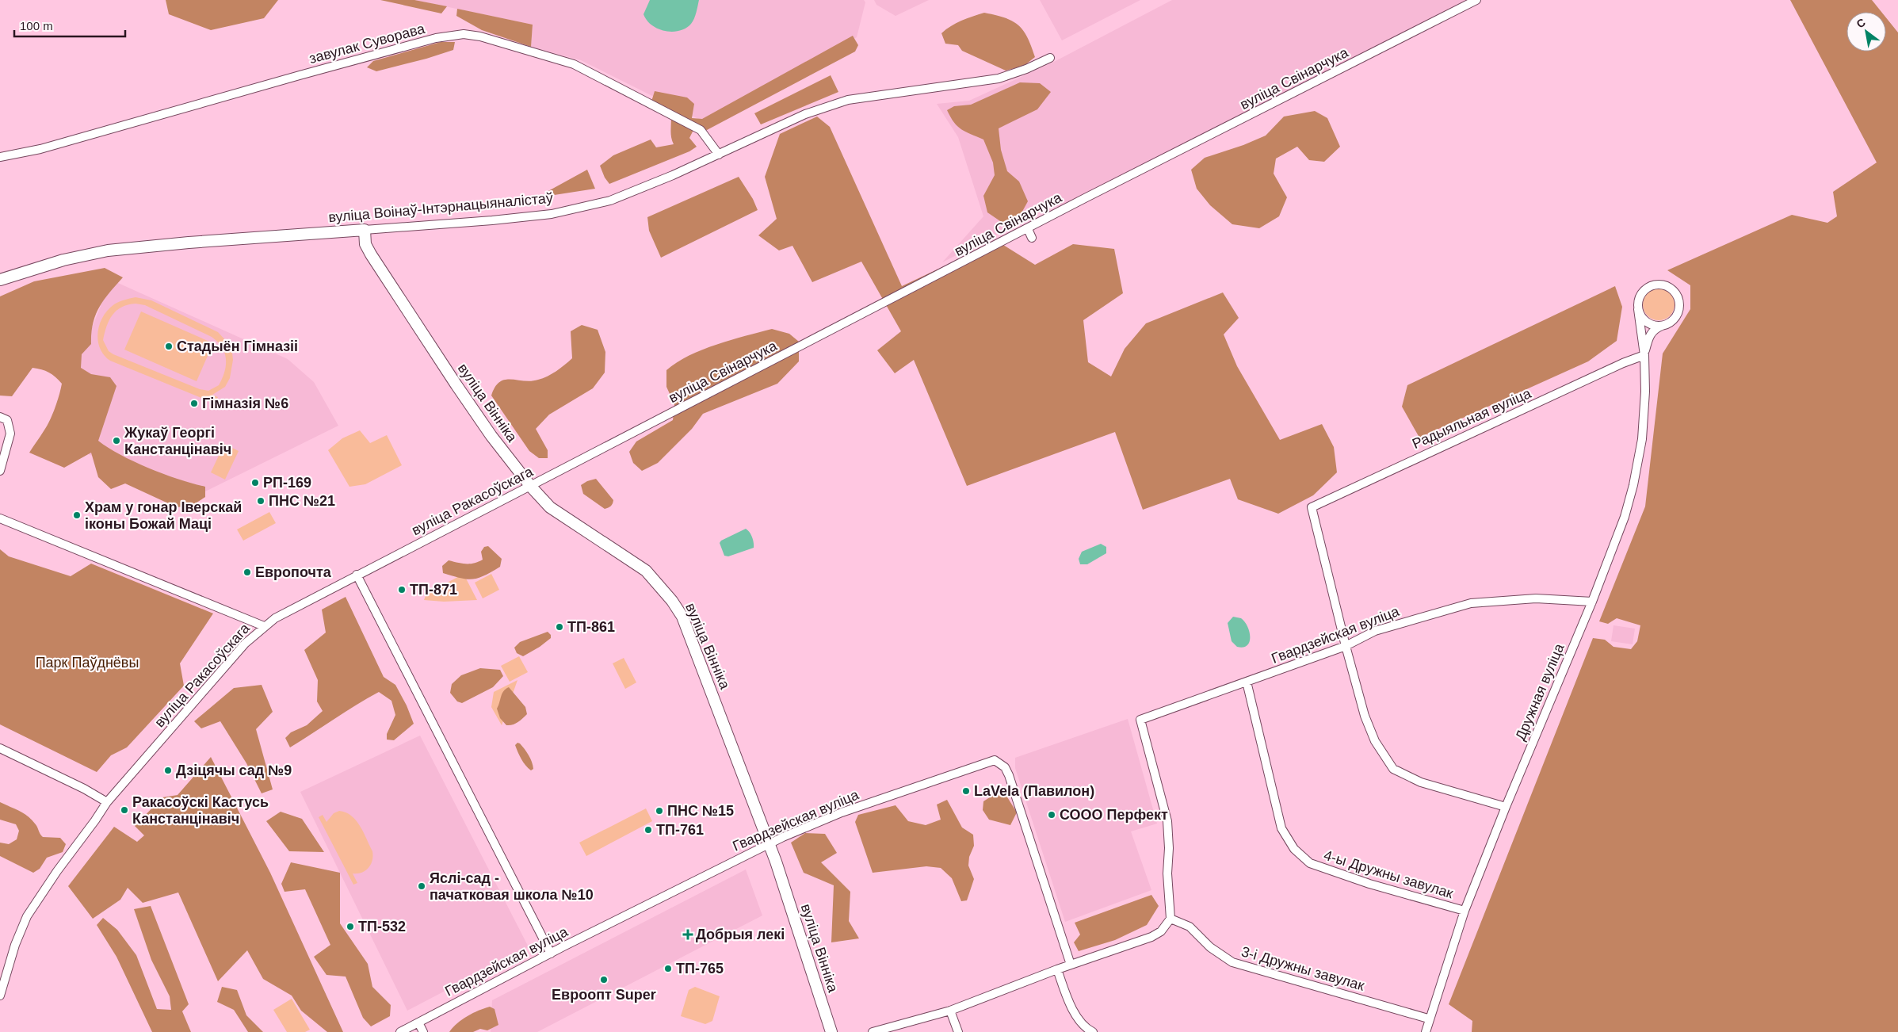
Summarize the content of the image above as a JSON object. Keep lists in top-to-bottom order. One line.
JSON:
{"streets":{"street":["завулак Суворава","вуліца Свінарчука","вуліца Воінаў-Інтэрнацыяналістаў","вуліца Вінніка","Радыяльная вуліца","вуліца Ракасоўскага","Гвардзейская вуліца","Дружная вуліца","4-ы Дружны завулак","3-і Дружны завулак"]},"crossings":[["завулак Суворава","вуліца Воінаў-Інтэрнацыяналістаў"],["вуліца Свінарчука","вуліца Ракасоўскага"],["вуліца Воінаў-Інтэрнацыяналістаў","вуліца Вінніка"],["вуліца Вінніка","вуліца Ракасоўскага"],["вуліца Вінніка","Гвардзейская вуліца"],["Радыяльная вуліца","Гвардзейская вуліца"],["Радыяльная вуліца","Дружная вуліца"],["Гвардзейская вуліца","Дружная вуліца"],["Гвардзейская вуліца","4-ы Дружны завулак"],["Гвардзейская вуліца","3-і Дружны завулак"],["Дружная вуліца","4-ы Дружны завулак"],["Дружная вуліца","3-і Дружны завулак"]],"parks":["Парк Паўднёвы"],"places":{"other":["Стадыён Гімназіі","Гімназія №6","Жукаў Георгі Канстанцінавіч","РП-169","ПНС №21","Храм у гонар Іверскай іконы Божай Маці","Европочта","ТП-871","ТП-861","Дзіцячы сад №9","LaVela (Павилон)","Ракасоўскі Кастусь Канстанцінавіч","ПНС №15","СООО Перфект","ТП-761","Яслі-сад - пачатковая школа №10","ТП-532","ТП-765","Евроопт Super"],"health":["Добрыя лекі"]},"scale_bar":"100 m","north":"top left"}
